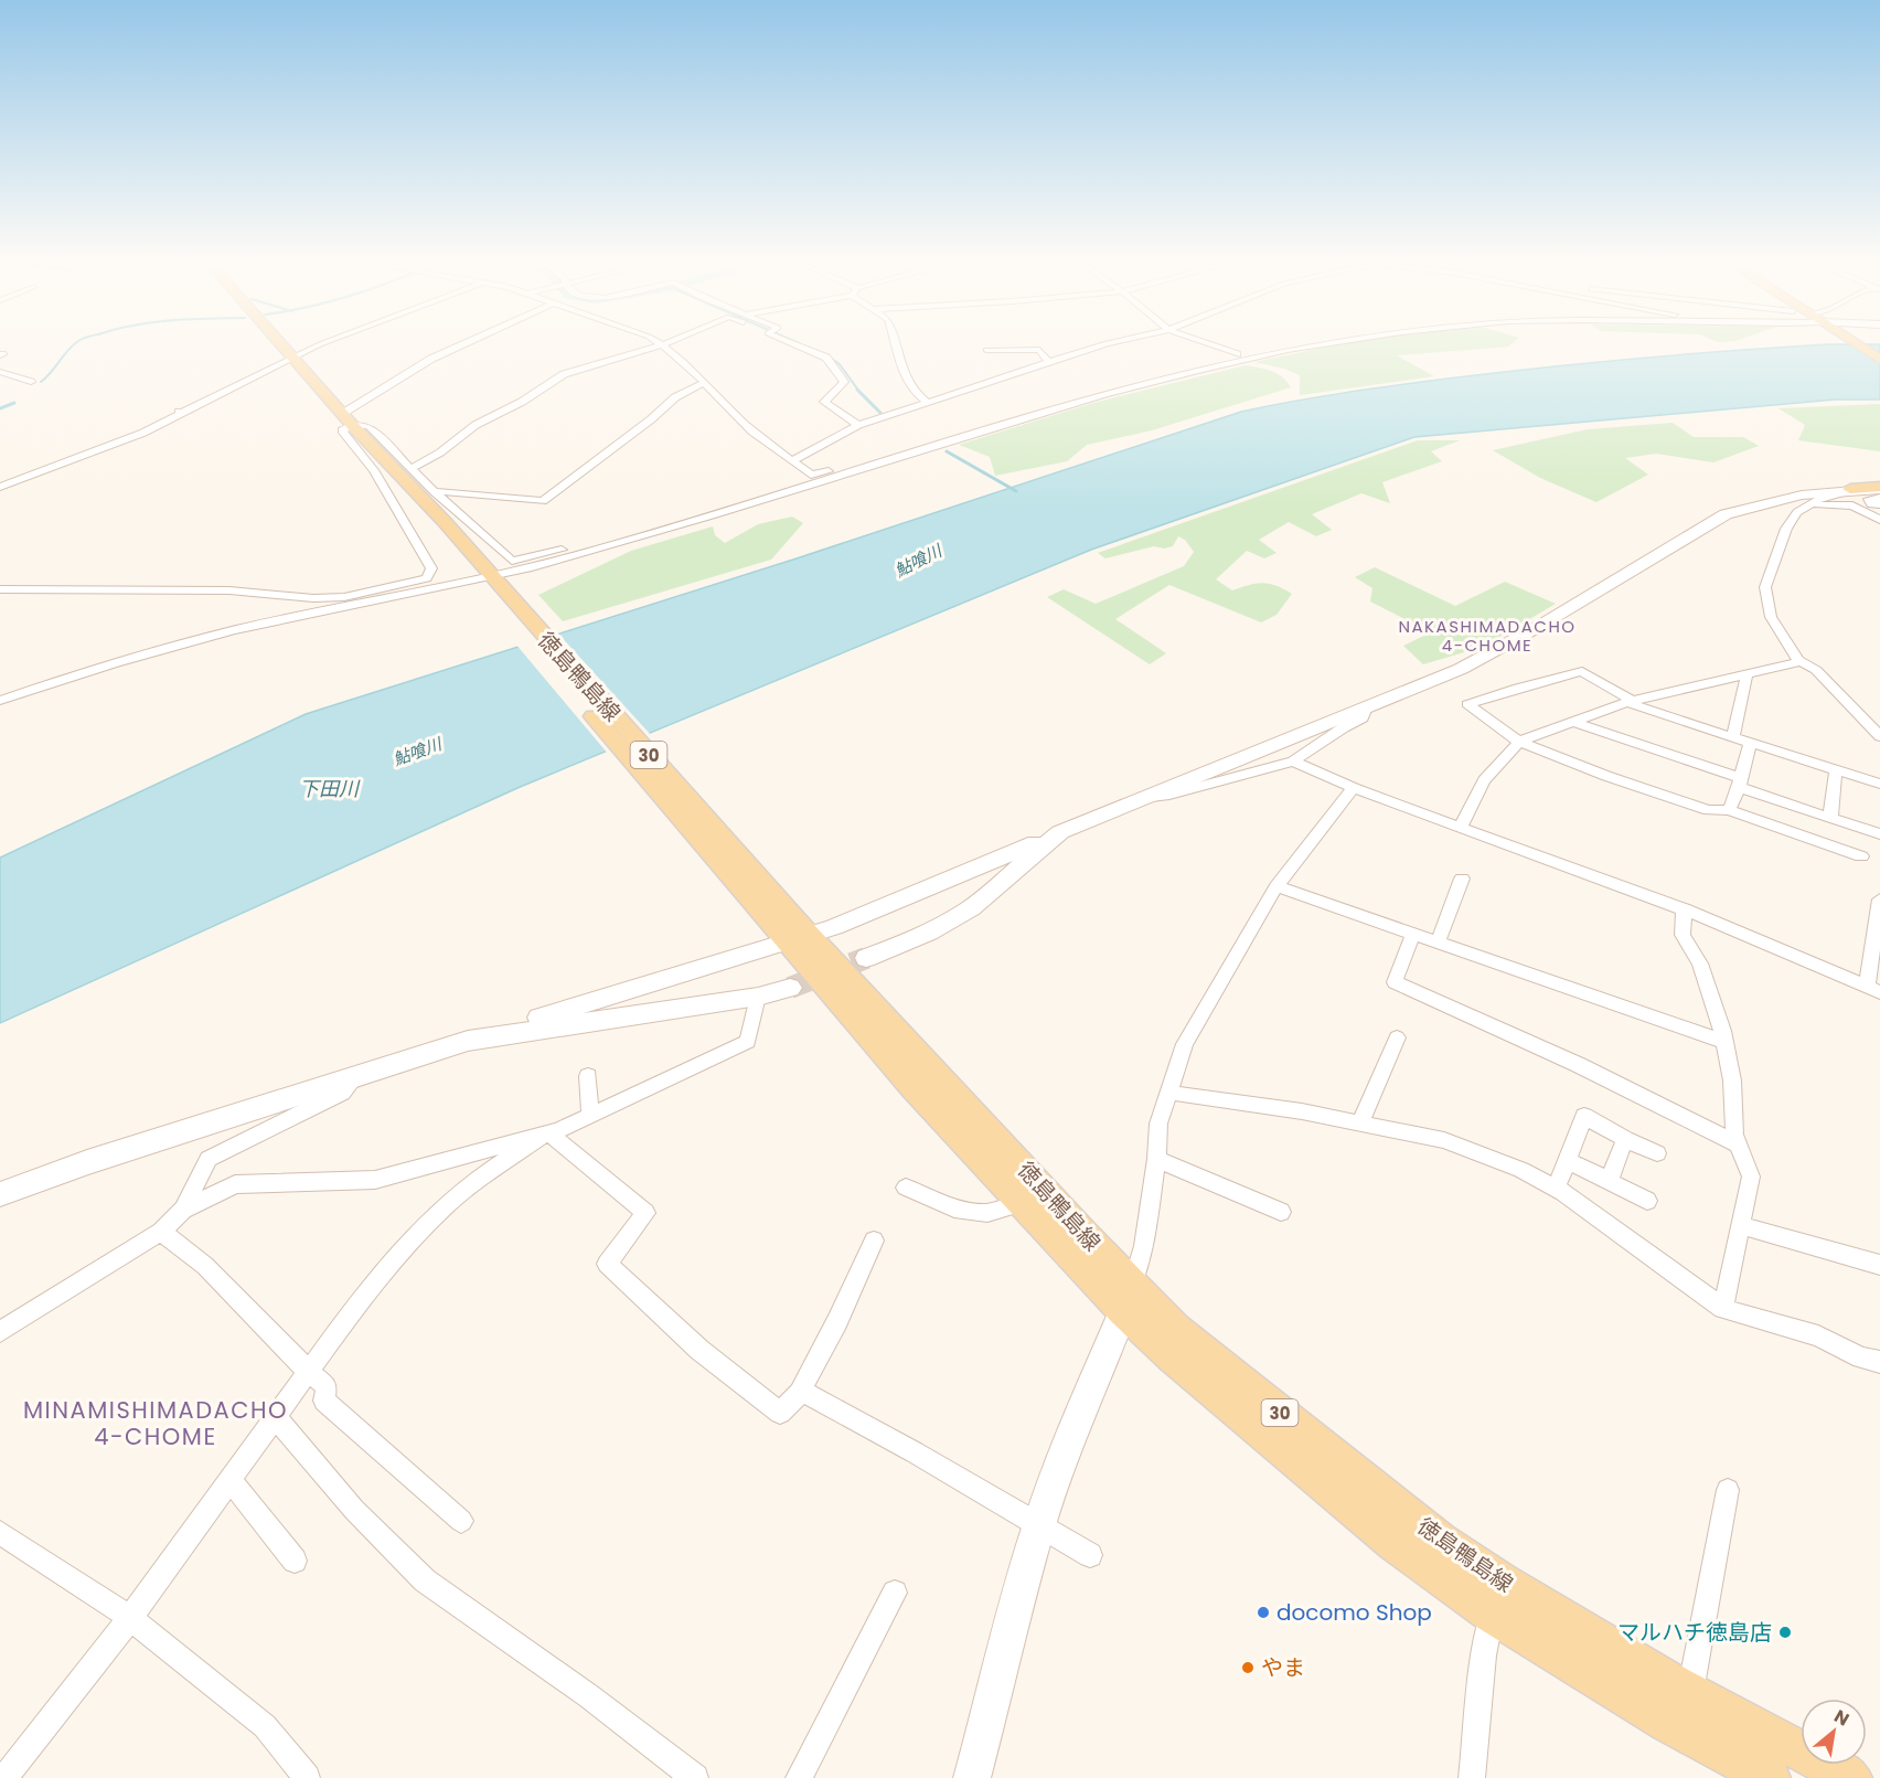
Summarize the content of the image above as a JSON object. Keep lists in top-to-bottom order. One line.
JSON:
{"streets":{"main road":["徳島鴨島線","30"]},"districts":["NAKASHIMADACHO 4-CHOME","MINAMISHIMADACHO 4-CHOME"],"water":["鮎喰川","下田川"],"places":["docomo Shop","マルハチ徳島店","やま"],"north":"top right"}
